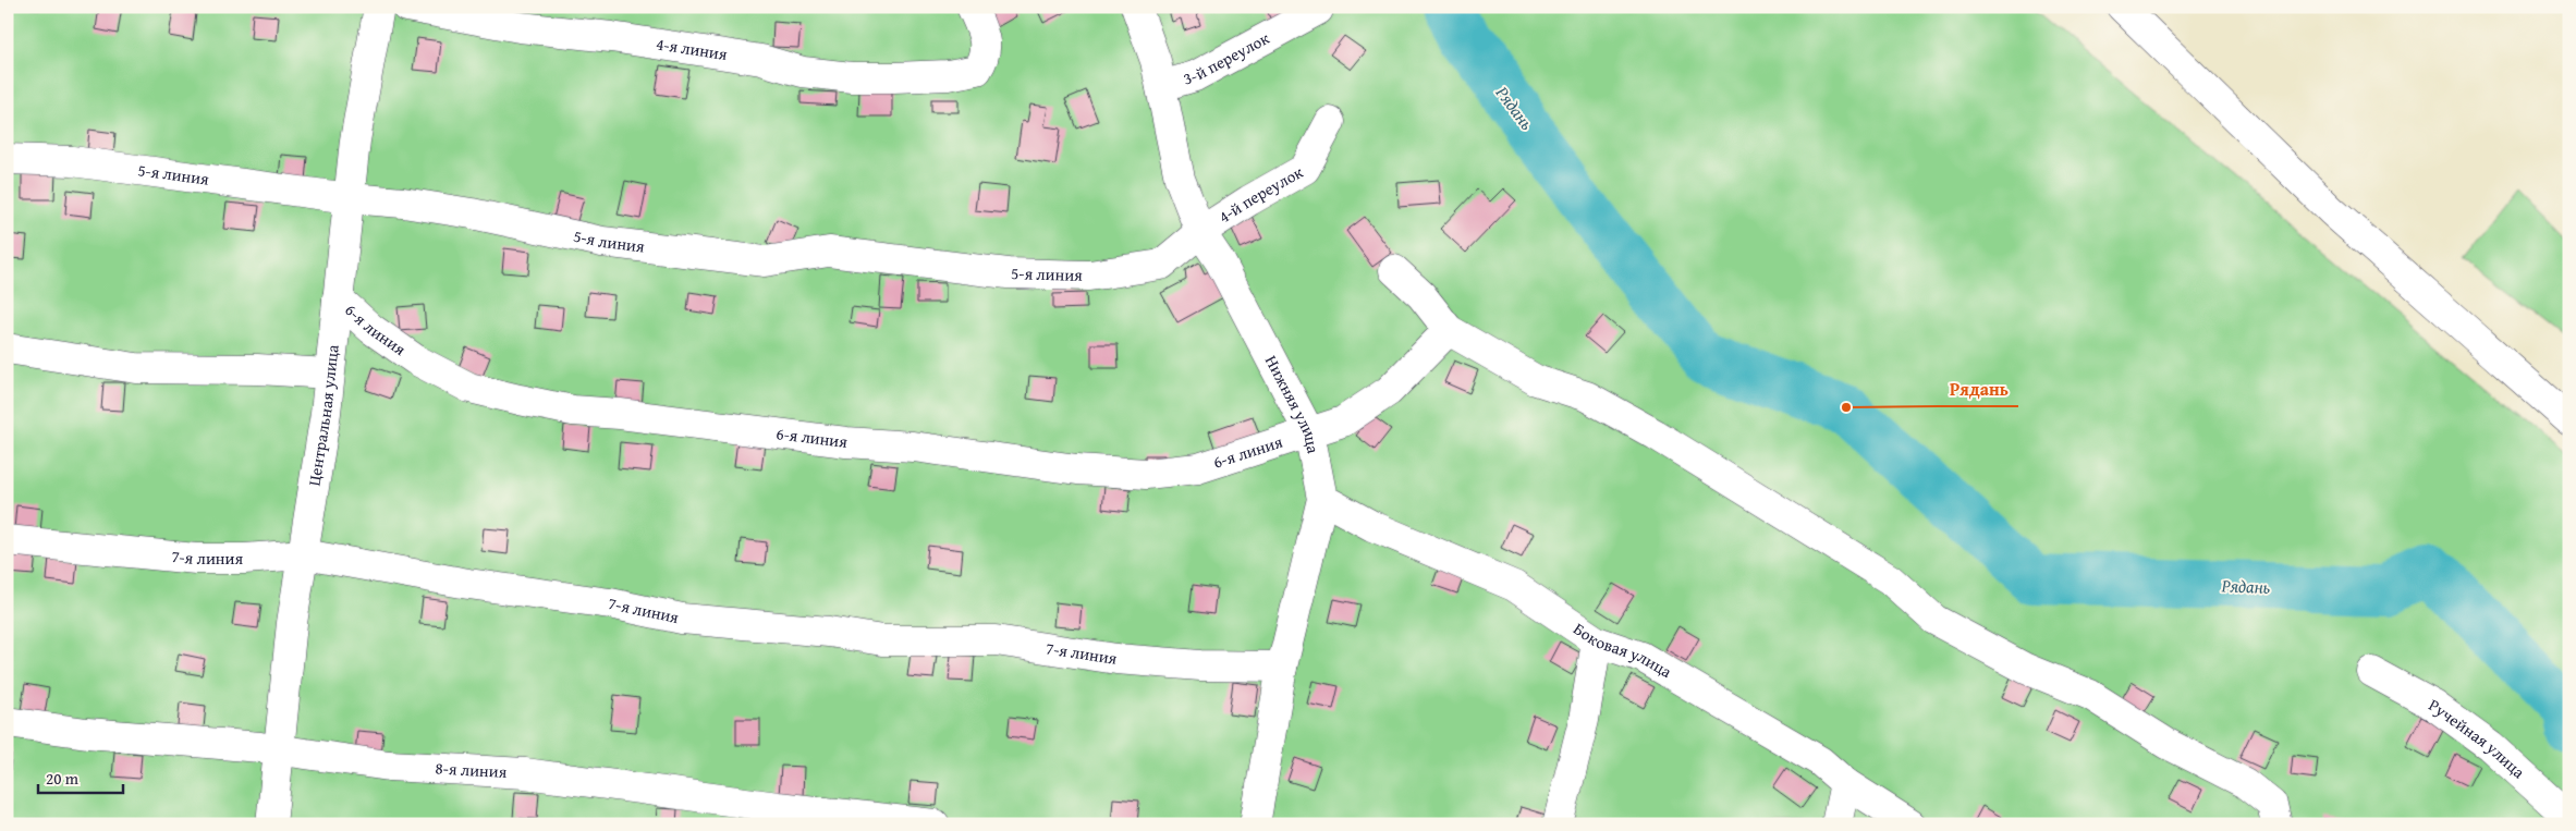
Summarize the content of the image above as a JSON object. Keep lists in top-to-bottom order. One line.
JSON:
{"streets":{"street":["4-я линия","3-й переулок","5-я линия","4-й переулок","6-я линия","Нижняя улица","Центральная улица","7-я линия","Боковая улица","Ручейная улица","8-я линия"]},"crossings":[["3-й переулок","Нижняя улица"],["5-я линия","4-й переулок"],["5-я линия","Нижняя улица"],["5-я линия","Центральная улица"],["4-й переулок","Нижняя улица"],["6-я линия","Нижняя улица"],["6-я линия","Центральная улица"],["Нижняя улица","7-я линия"],["Нижняя улица","Боковая улица"],["Центральная улица","7-я линия"],["Центральная улица","8-я линия"]],"water":["Рядань"],"places":["Рядань"],"scale_bar":"20 m"}
